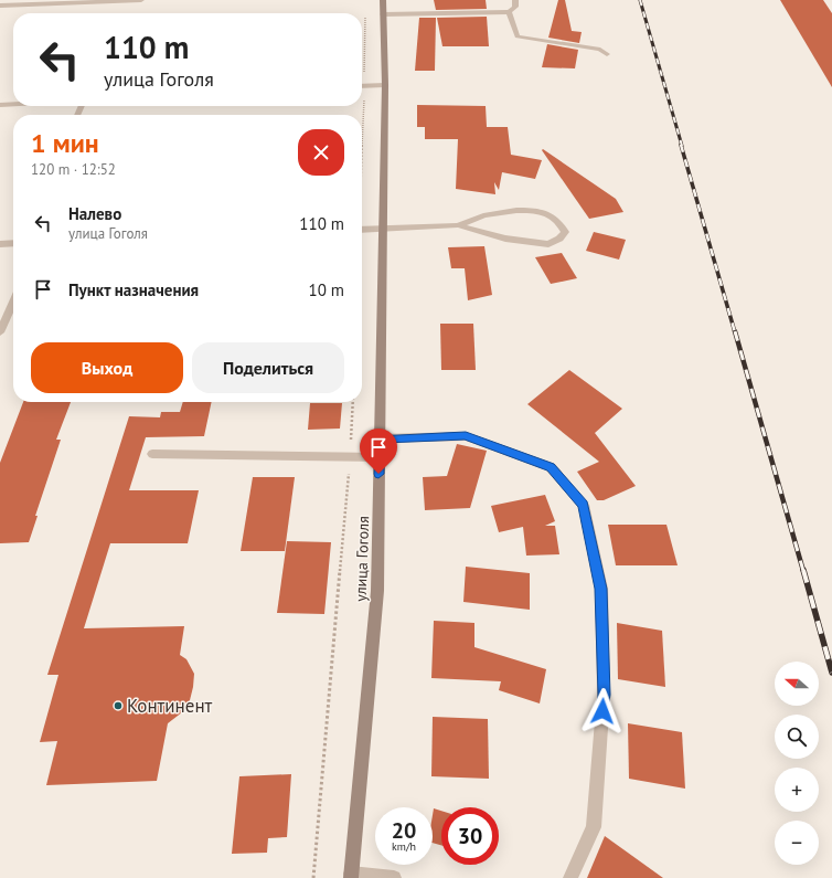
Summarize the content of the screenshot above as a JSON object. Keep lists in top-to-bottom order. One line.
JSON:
{"streets":{"main road":["улица Гоголя"]},"places":["Континент"],"north":"left","page":{"turn":["110 m","улица Гоголя"],"heading":["1 мин","120 m · 12:52"],"list":[{"name":"Налево","note":"улица Гоголя","value":"110 m"},{"name":"Пункт назначения","value":"10 m"}],"buttons":["Выход","Поделиться"],"map_buttons":["+","−"],"speed":"20 km/h","limit":"30"}}
